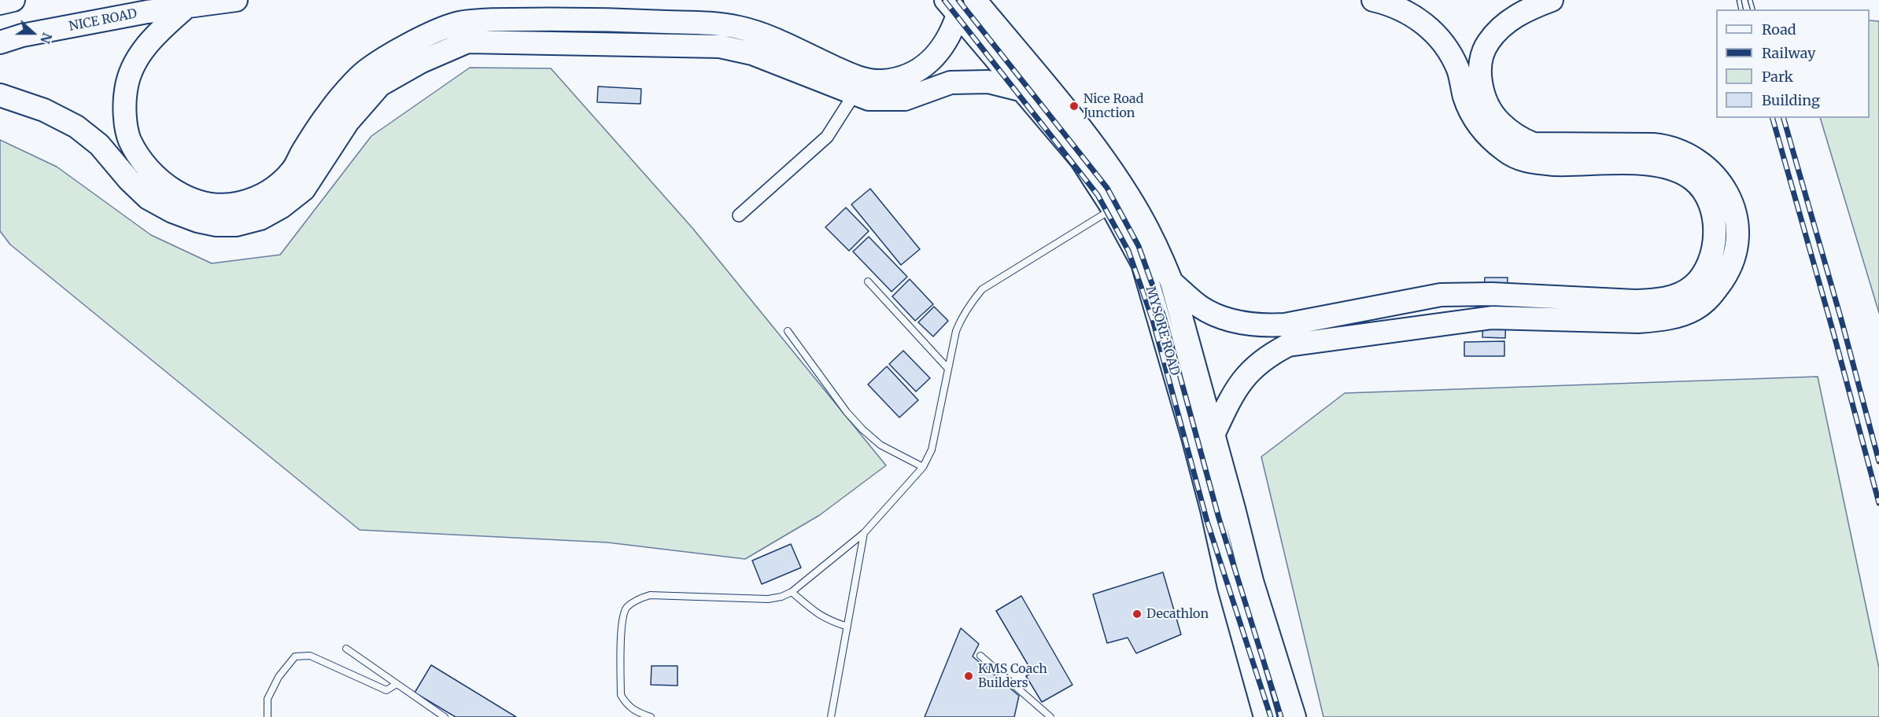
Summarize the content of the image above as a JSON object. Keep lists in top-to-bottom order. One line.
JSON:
{"streets":{"highway":["NICE ROAD","MYSORE ROAD"]},"places":["Nice Road Junction","Decathlon","KMS Coach Builders"],"legend":["Road","Railway","Park","Building"],"north":"right"}
